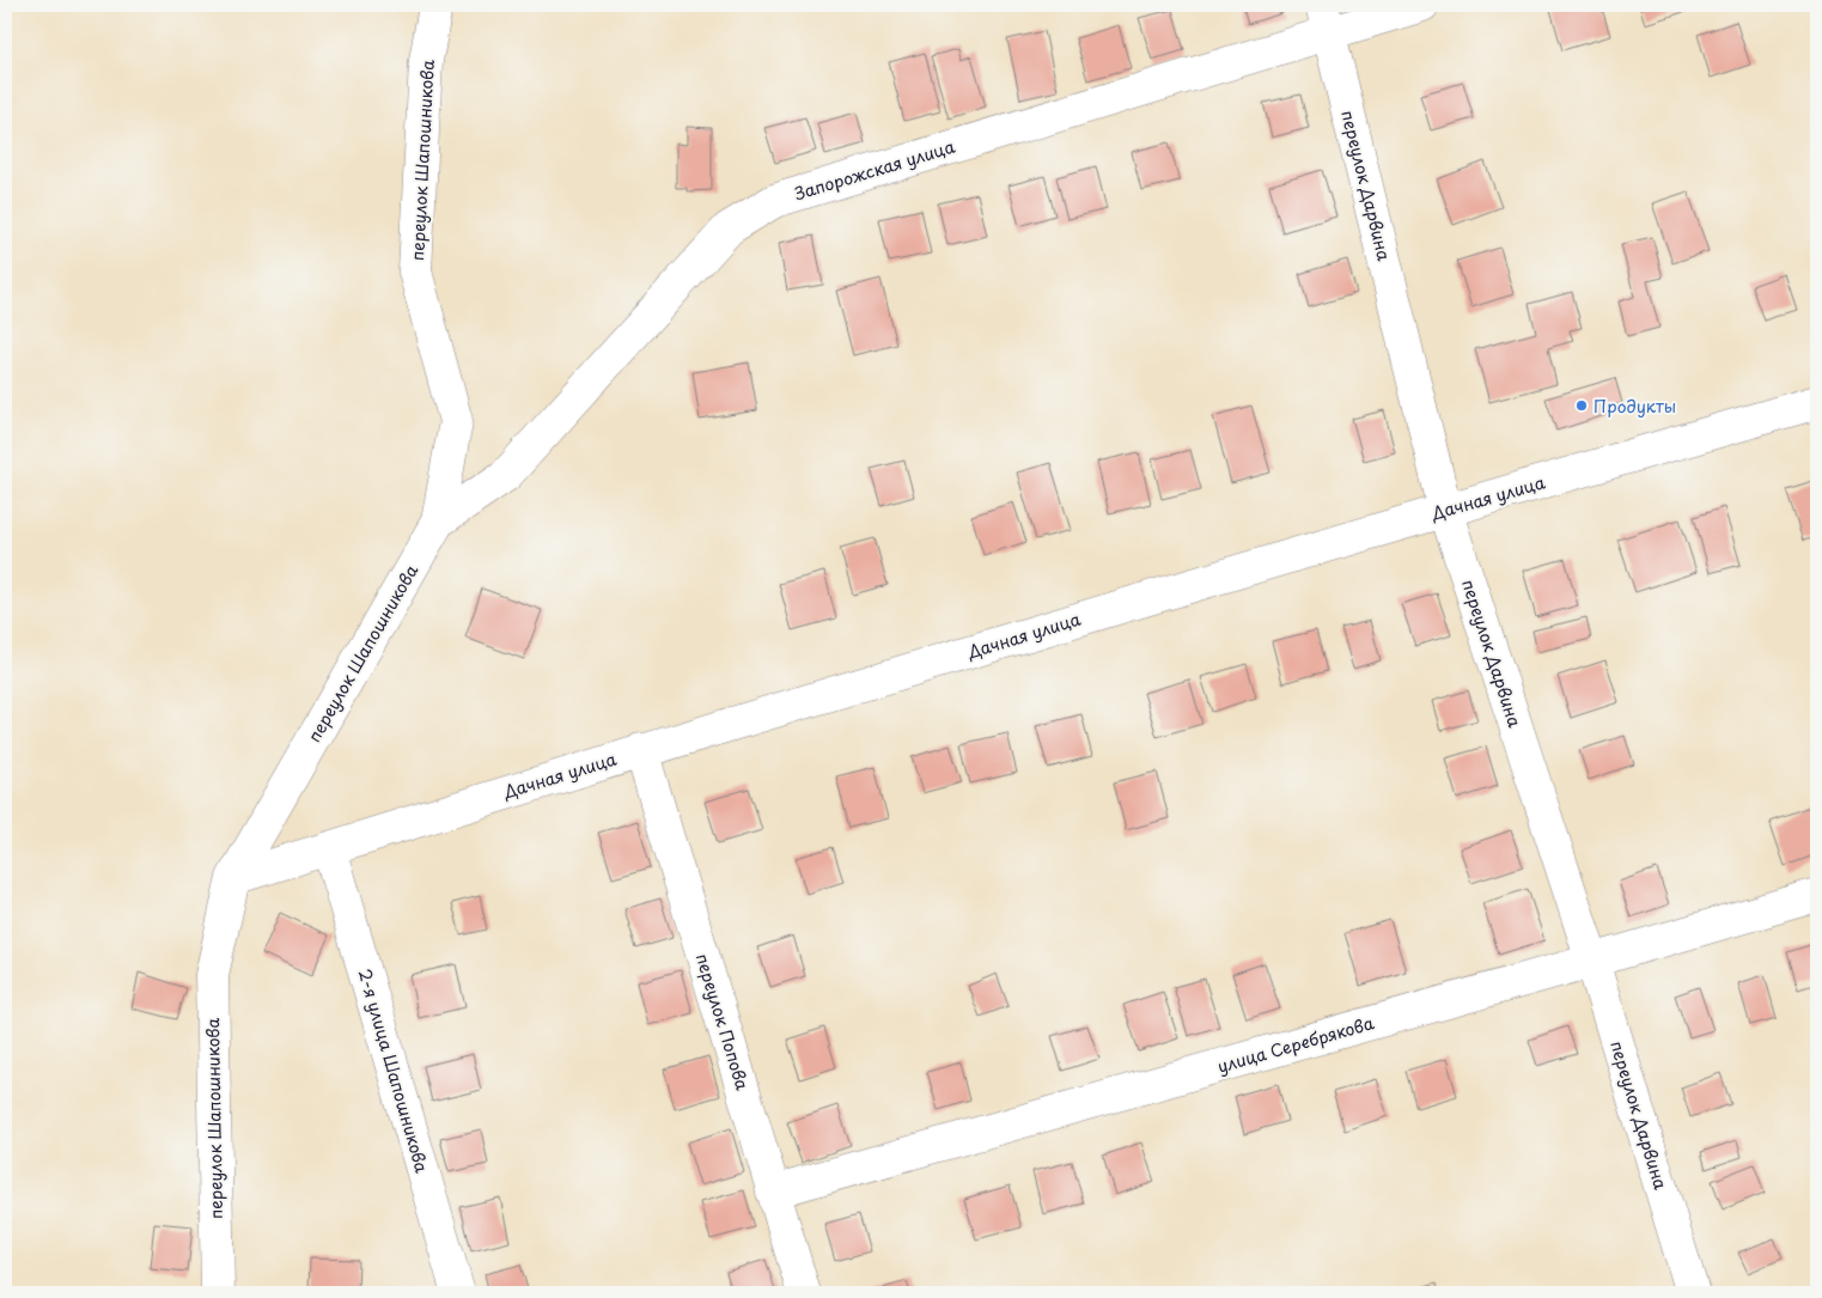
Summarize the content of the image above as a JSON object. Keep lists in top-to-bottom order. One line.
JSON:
{"streets":{"street":["переулок Шапошникова","Запорожская улица","переулок Дарвина","Дачная улица","переулок Попова","улица Серебрякова","2-я улица Шапошникова"]},"crossings":[["переулок Шапошникова","Запорожская улица"],["переулок Шапошникова","Дачная улица"],["Запорожская улица","переулок Дарвина"],["переулок Дарвина","Дачная улица"],["переулок Дарвина","улица Серебрякова"],["Дачная улица","переулок Попова"],["Дачная улица","2-я улица Шапошникова"],["переулок Попова","улица Серебрякова"]],"places":["Продукты"]}
